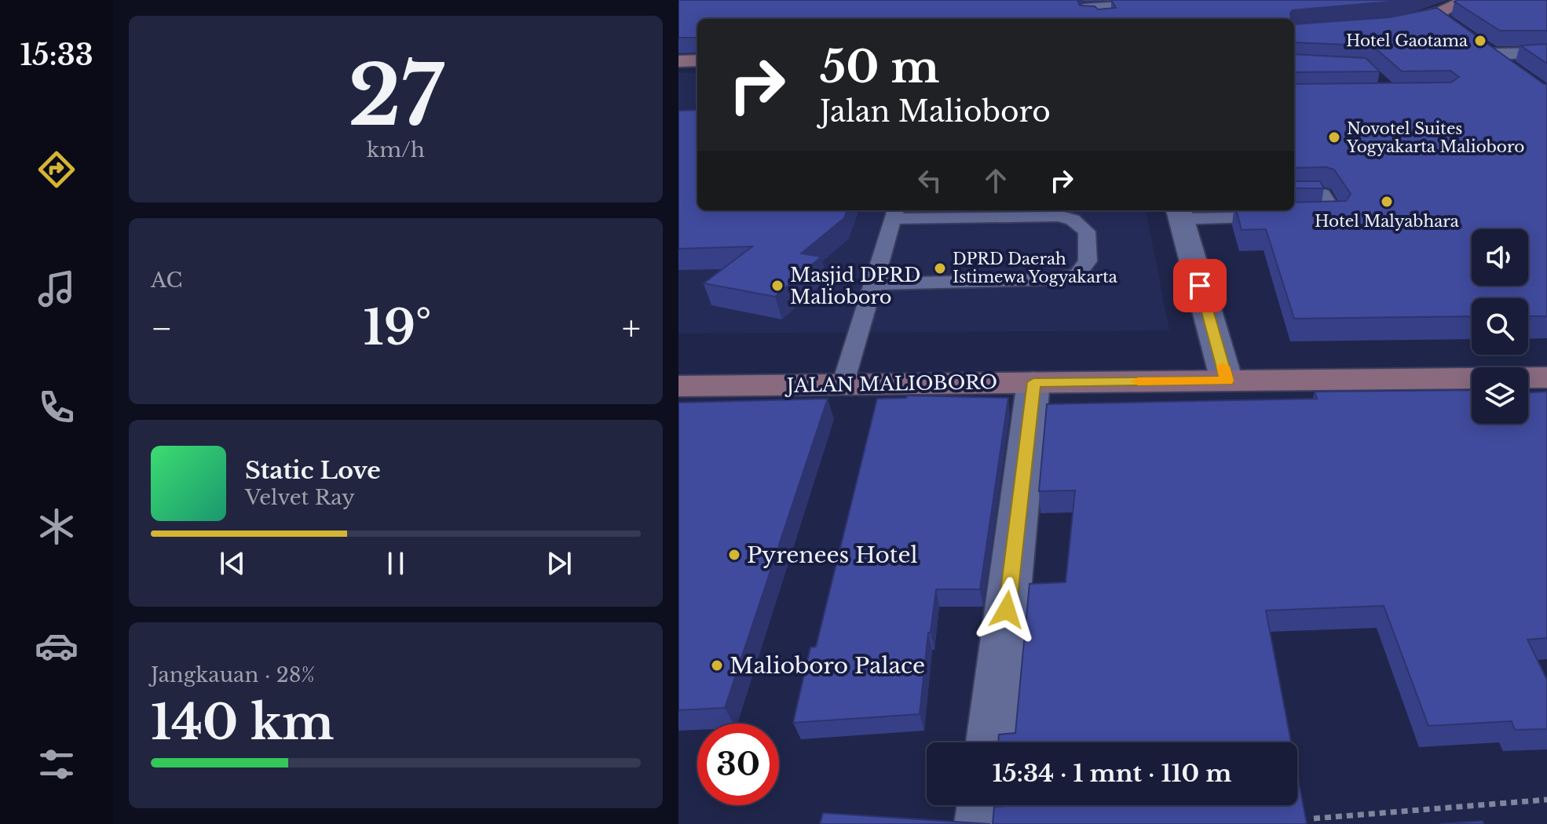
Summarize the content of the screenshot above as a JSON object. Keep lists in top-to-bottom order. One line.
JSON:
{"streets":{"main road":["JALAN MALIOBORO"]},"places":["Hotel Gaotama","Novotel Suites Yogyakarta Malioboro","Hotel Malyabhara","DPRD Daerah Istimewa Yogyakarta","Masjid DPRD Malioboro","Pyrenees Hotel","Malioboro Palace"],"page":{"tabs":"15:33","tile":[["27","km/h"],"AC",["Jangkauan · 28%","140 km"]],"turn":["50 m","Jalan Malioboro"],"heat":["−","19°","+"],"song":["Static Love","Velvet Ray"],"limit":"30","trip":"15:34 · 1 mnt · 110 m"}}
